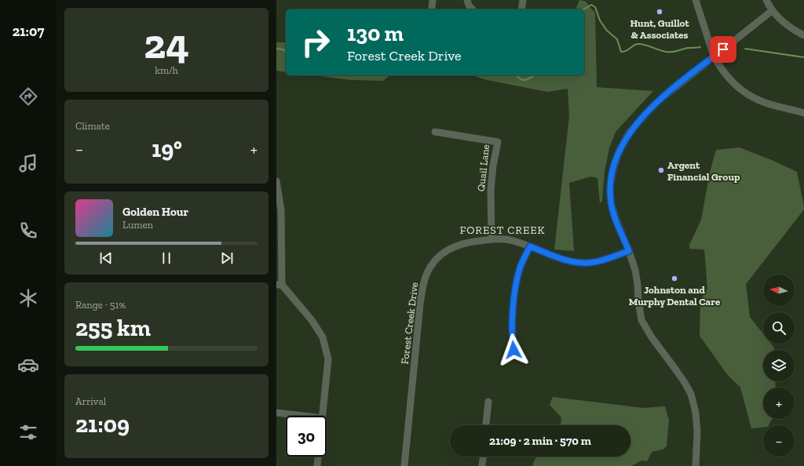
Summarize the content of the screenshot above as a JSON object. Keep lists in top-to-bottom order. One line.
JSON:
{"streets":{"street":["Quail Lane","Forest Creek Drive"]},"crossings":[["Quail Lane","Forest Creek Drive"]],"districts":["FOREST CREEK"],"places":["Hunt, Guillot & Associates","Argent Financial Group","Johnston and Murphy Dental Care"],"north":"left","page":{"tabs":"21:07","tile":[["24","km/h"],"Climate",["Range · 51%","255 km"],["Arrival","21:09"]],"turn":["130 m","Forest Creek Drive"],"heat":["−","19°","+"],"song":["Golden Hour","Lumen"],"map_buttons":["+","−"],"limit":"30","trip":"21:09 · 2 min · 570 m"}}
